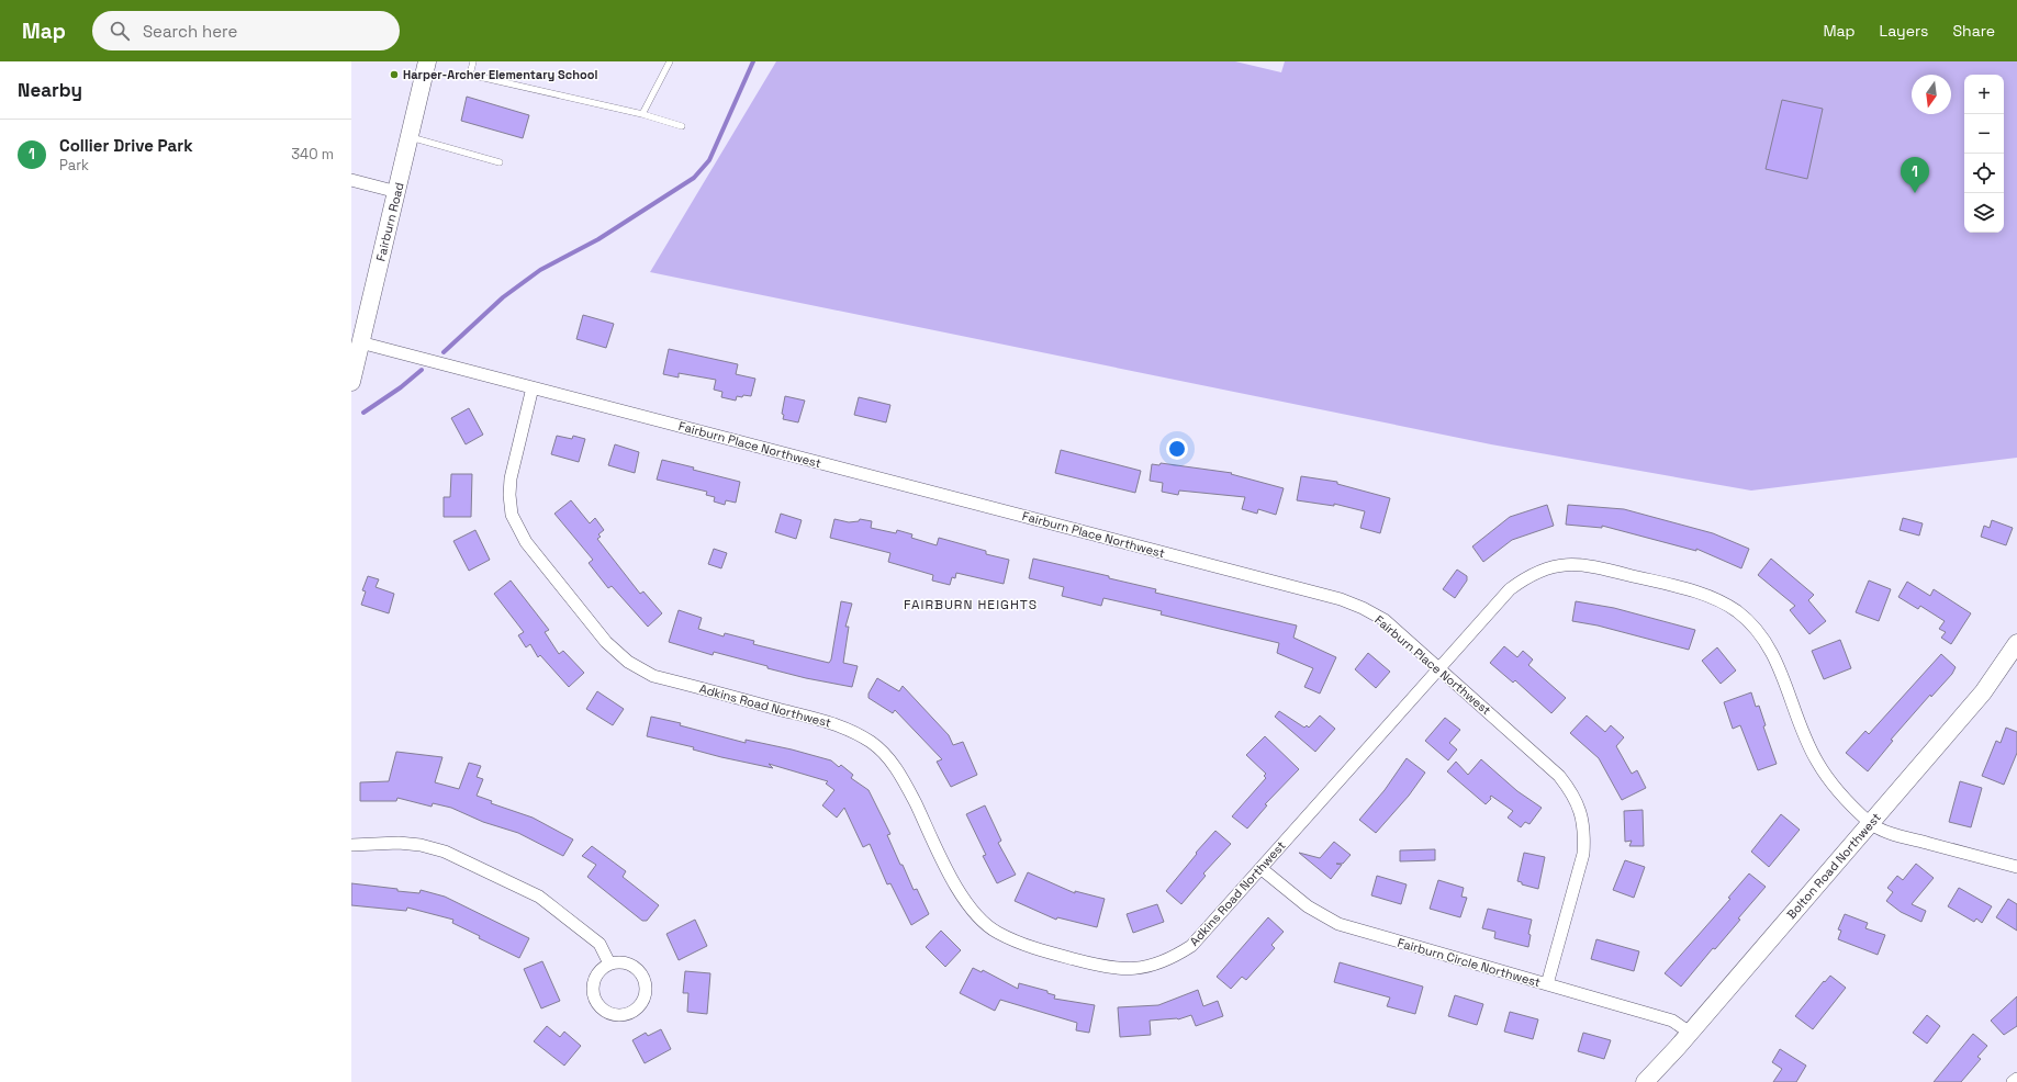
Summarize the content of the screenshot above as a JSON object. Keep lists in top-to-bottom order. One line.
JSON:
{"streets":{"street":["Fairburn Road","Fairburn Place Northwest","Adkins Road Northwest","Bolton Road Northwest","Fairburn Circle Northwest"]},"crossings":[["Fairburn Road","Fairburn Place Northwest"],["Fairburn Place Northwest","Adkins Road Northwest"],["Fairburn Place Northwest","Fairburn Circle Northwest"],["Adkins Road Northwest","Bolton Road Northwest"],["Adkins Road Northwest","Fairburn Circle Northwest"],["Bolton Road Northwest","Fairburn Circle Northwest"]],"districts":["FAIRBURN HEIGHTS"],"places":["Harper-Archer Elementary School"],"north":"bottom","page":{"header":"Map","search":"Search here","nav":["Map","Layers","Share"],"heading":"Nearby","map_buttons":["+","−"],"list":[{"mark":"1","name":"Collier Drive Park","note":"Park","value":"340 m"}],"pins":"1"}}
